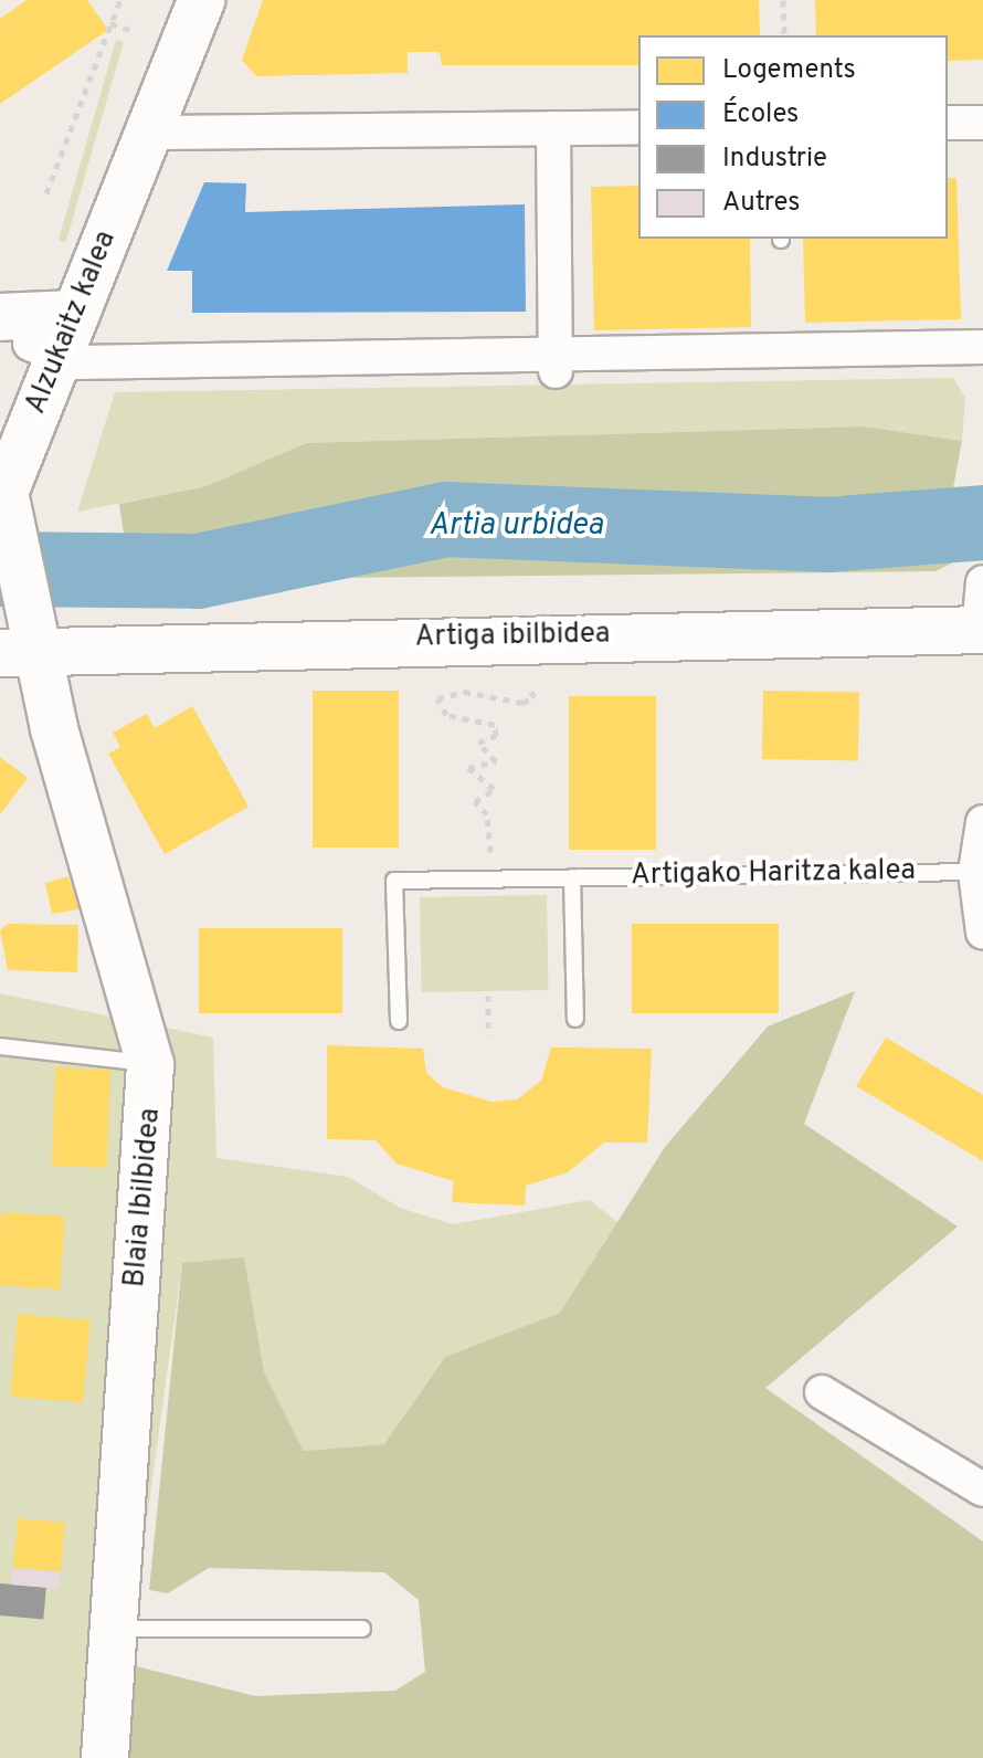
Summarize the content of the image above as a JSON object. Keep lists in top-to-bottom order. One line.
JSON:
{"streets":{"street":["Alzukaitz kalea","Artiga ibilbidea","Blaia Ibilbidea"],"lane":["Artigako Haritza kalea"]},"crossings":[["Alzukaitz kalea","Artiga ibilbidea"],["Alzukaitz kalea","Blaia Ibilbidea"],["Artiga ibilbidea","Blaia Ibilbidea"]],"water":["Artia urbidea"],"legend":["Logements","Écoles","Industrie","Autres"]}
